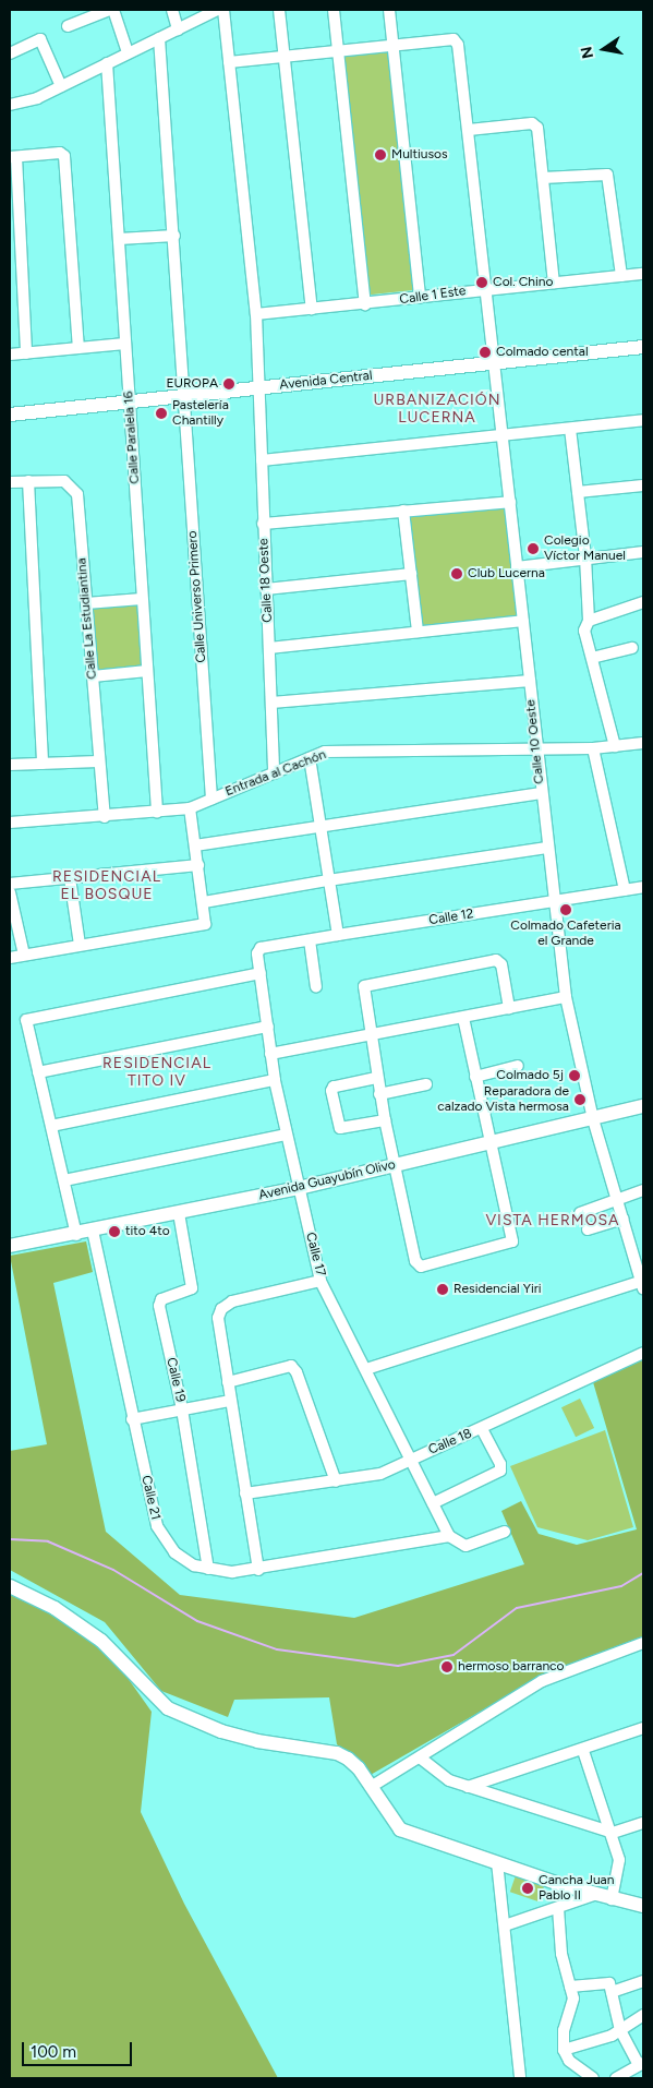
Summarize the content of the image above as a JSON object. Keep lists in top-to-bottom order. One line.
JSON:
{"streets":{"main road":["Avenida Central","Avenida Guayubín Olivo"],"street":["Calle 1 Este","Calle Paralela 16","Calle 18 Oeste","Calle Universo Primero","Calle La Estudiantina","Calle 10 Oeste","Entrada al Cachón","Calle 12","Calle 17","Calle 19","Calle 18","Calle 21"]},"crossings":[["Calle 1 Este","Calle 18 Oeste"],["Calle 1 Este","Calle 10 Oeste"],["Avenida Central","Calle Paralela 16"],["Avenida Central","Calle 18 Oeste"],["Avenida Central","Calle Universo Primero"],["Avenida Central","Calle 10 Oeste"],["Calle Paralela 16","Entrada al Cachón"],["Calle 18 Oeste","Entrada al Cachón"],["Calle Universo Primero","Entrada al Cachón"],["Calle La Estudiantina","Entrada al Cachón"],["Calle 10 Oeste","Entrada al Cachón"],["Calle 10 Oeste","Calle 12"],["Calle 10 Oeste","Avenida Guayubín Olivo"],["Calle 12","Calle 17"],["Avenida Guayubín Olivo","Calle 17"],["Avenida Guayubín Olivo","Calle 19"],["Avenida Guayubín Olivo","Calle 21"],["Calle 17","Calle 18"],["Calle 17","Calle 21"],["Calle 19","Calle 21"]],"districts":["URBANIZACIÓN LUCERNA","RESIDENCIAL EL BOSQUE","RESIDENCIAL TITO IV","VISTA HERMOSA"],"places":["Multiusos","Col. Chino","Colmado cental","EUROPA","Pastelería Chantilly","Colegio Víctor Manuel","Club Lucerna","Colmado Cafeteria el Grande","Colmado 5j","Reparadora de calzado Vista hermosa","tito 4to","Residencial Yiri","hermoso barranco","Cancha Juan Pablo II"],"scale_bar":"100 m","north":"left"}
